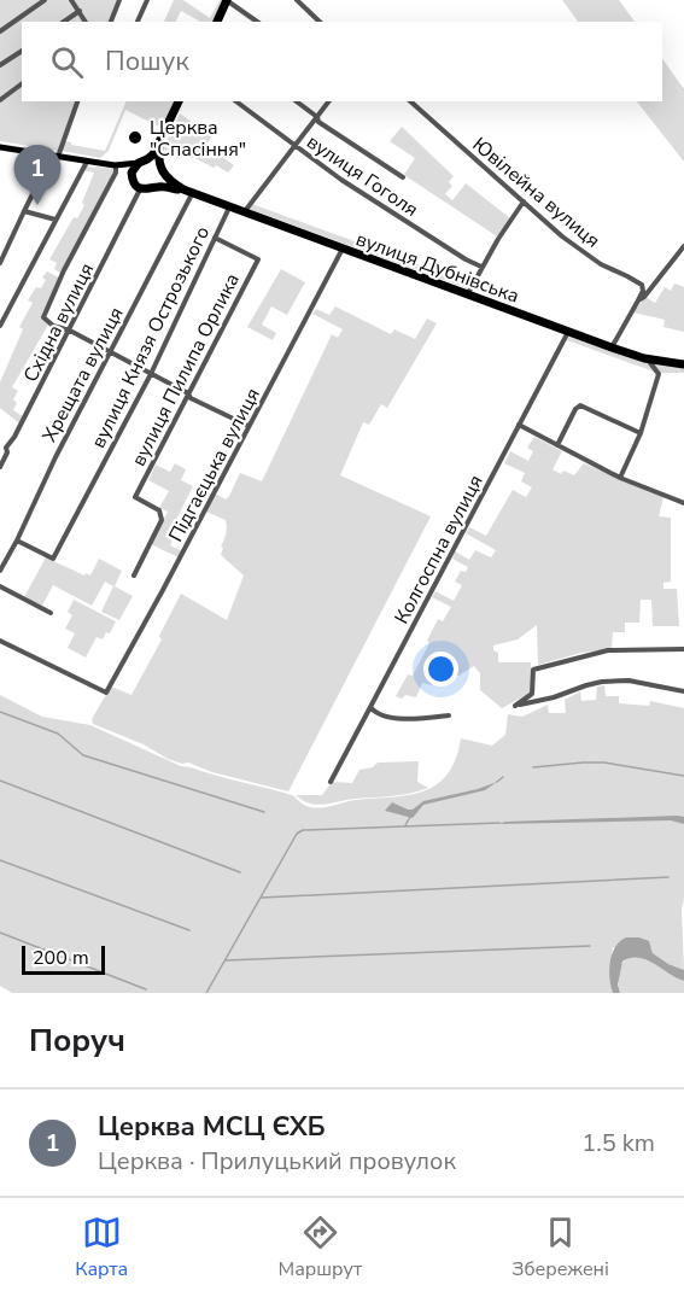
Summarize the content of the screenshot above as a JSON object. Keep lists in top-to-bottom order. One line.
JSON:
{"streets":{"highway":["вулиця Дубнівська"],"street":["вулиця Гоголя","Ювілейна вулиця","Східна вулиця","вулиця Князя Острозького","вулиця Пилипа Орлика","Хрещата вулиця","Підгаєцька вулиця","Колгоспна вулиця"]},"crossings":[["вулиця Дубнівська","вулиця Князя Острозького"],["вулиця Дубнівська","Хрещата вулиця"],["вулиця Дубнівська","Підгаєцька вулиця"],["вулиця Дубнівська","Колгоспна вулиця"],["вулиця Князя Острозького","вулиця Пилипа Орлика"],["вулиця Князя Острозького","Хрещата вулиця"]],"places":["Церква \"Спасіння\""],"scale_bar":"200 m","page":{"search":"Пошук","pins":"1","scale":"200 m","heading":"Поруч","list":[{"mark":"1","name":"Церква МСЦ ЄХБ","note":"Церква · Прилуцький провулок","value":"1.5 km"}],"nav":["Карта","Маршрут","Збережені"]}}
